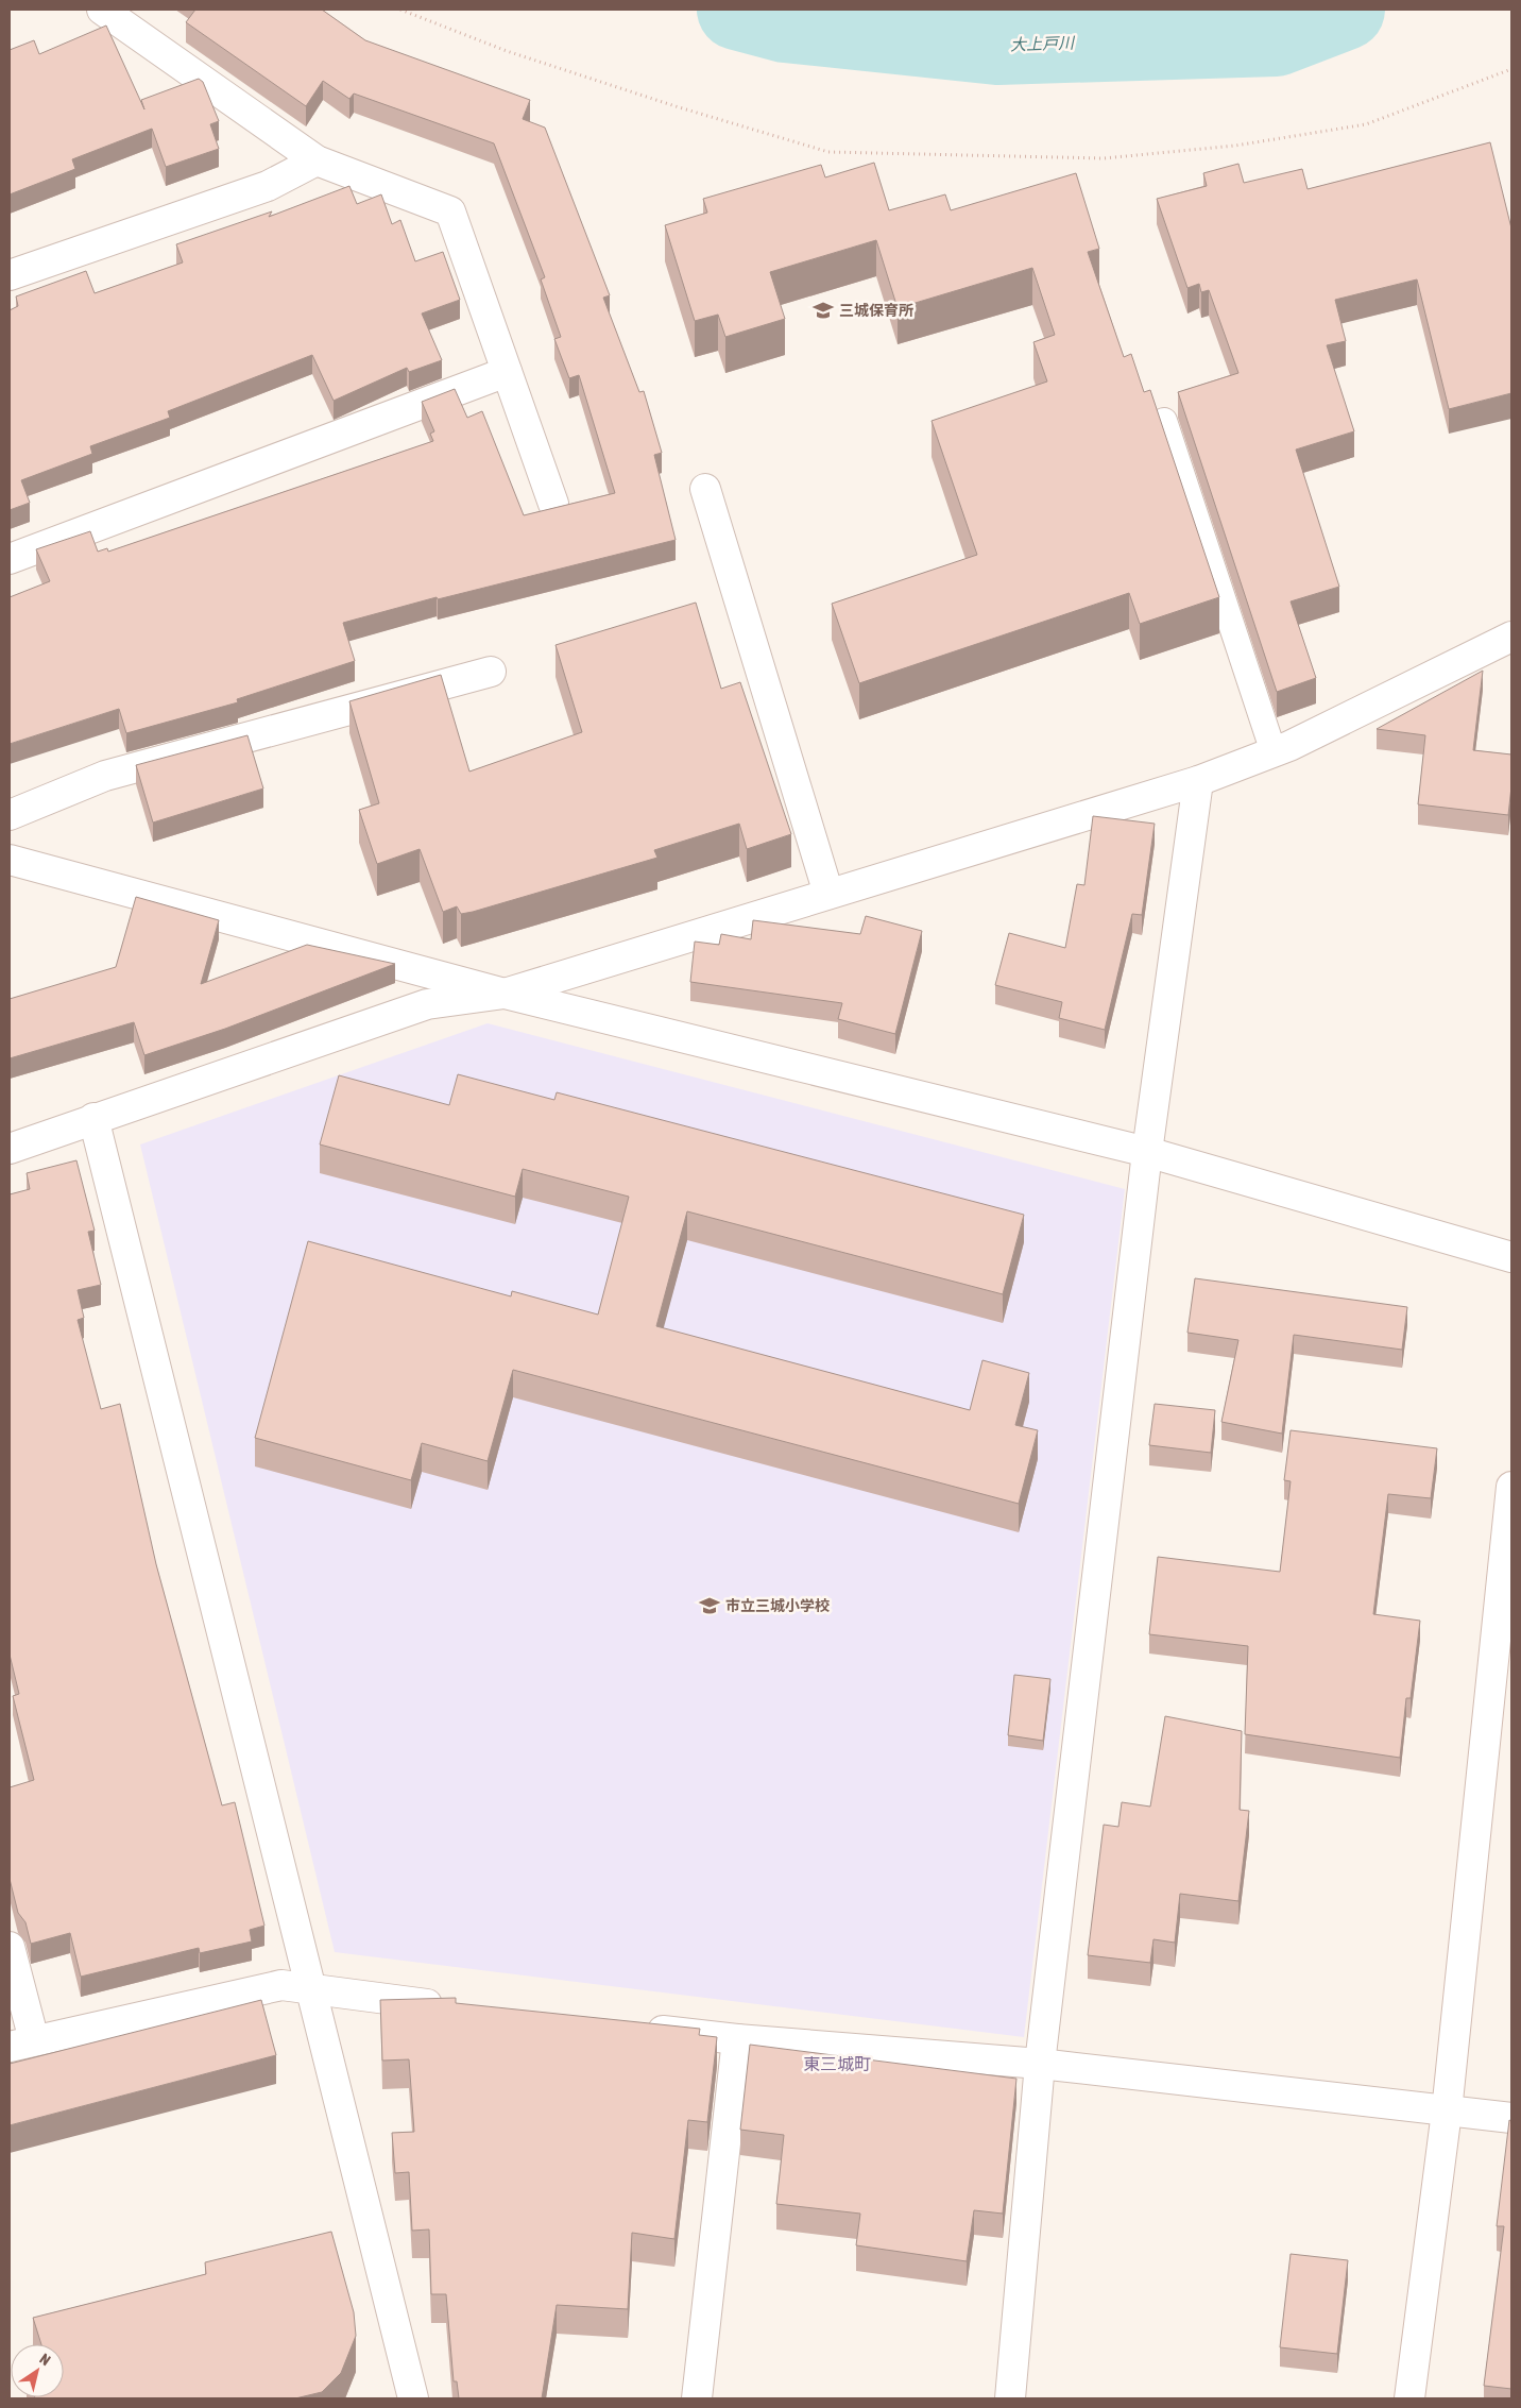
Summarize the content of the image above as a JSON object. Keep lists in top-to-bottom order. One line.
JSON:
{"districts":["東三城町"],"water":["大上戸川"],"places":{"school or university":["三城保育所","市立三城小学校"]},"north":"top right"}
